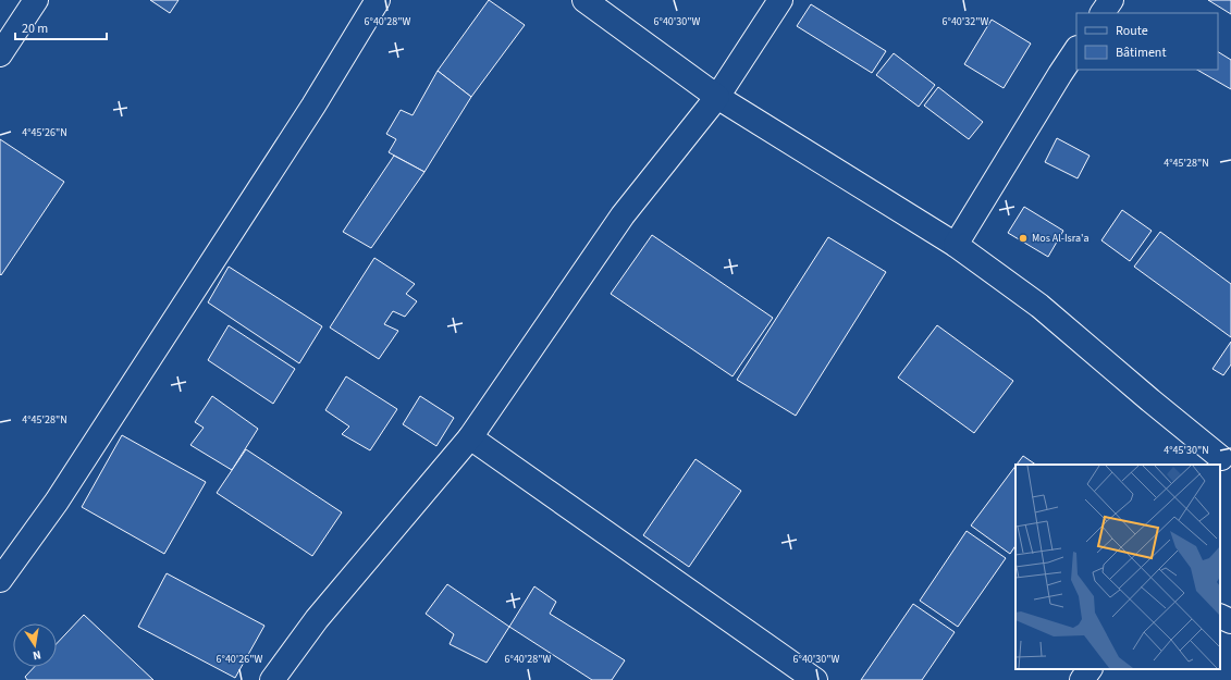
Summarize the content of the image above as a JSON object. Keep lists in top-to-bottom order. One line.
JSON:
{"places":["Mos Al-Isra'a"],"legend":["Route","Bâtiment"],"scale_bar":"20 m","north":"bottom","coordinates":["6°40'28\"W","6°40'30\"W","6°40'32\"W","4°45'26\"N","4°45'28\"N","4°45'30\"N","6°40'26\"W"]}
